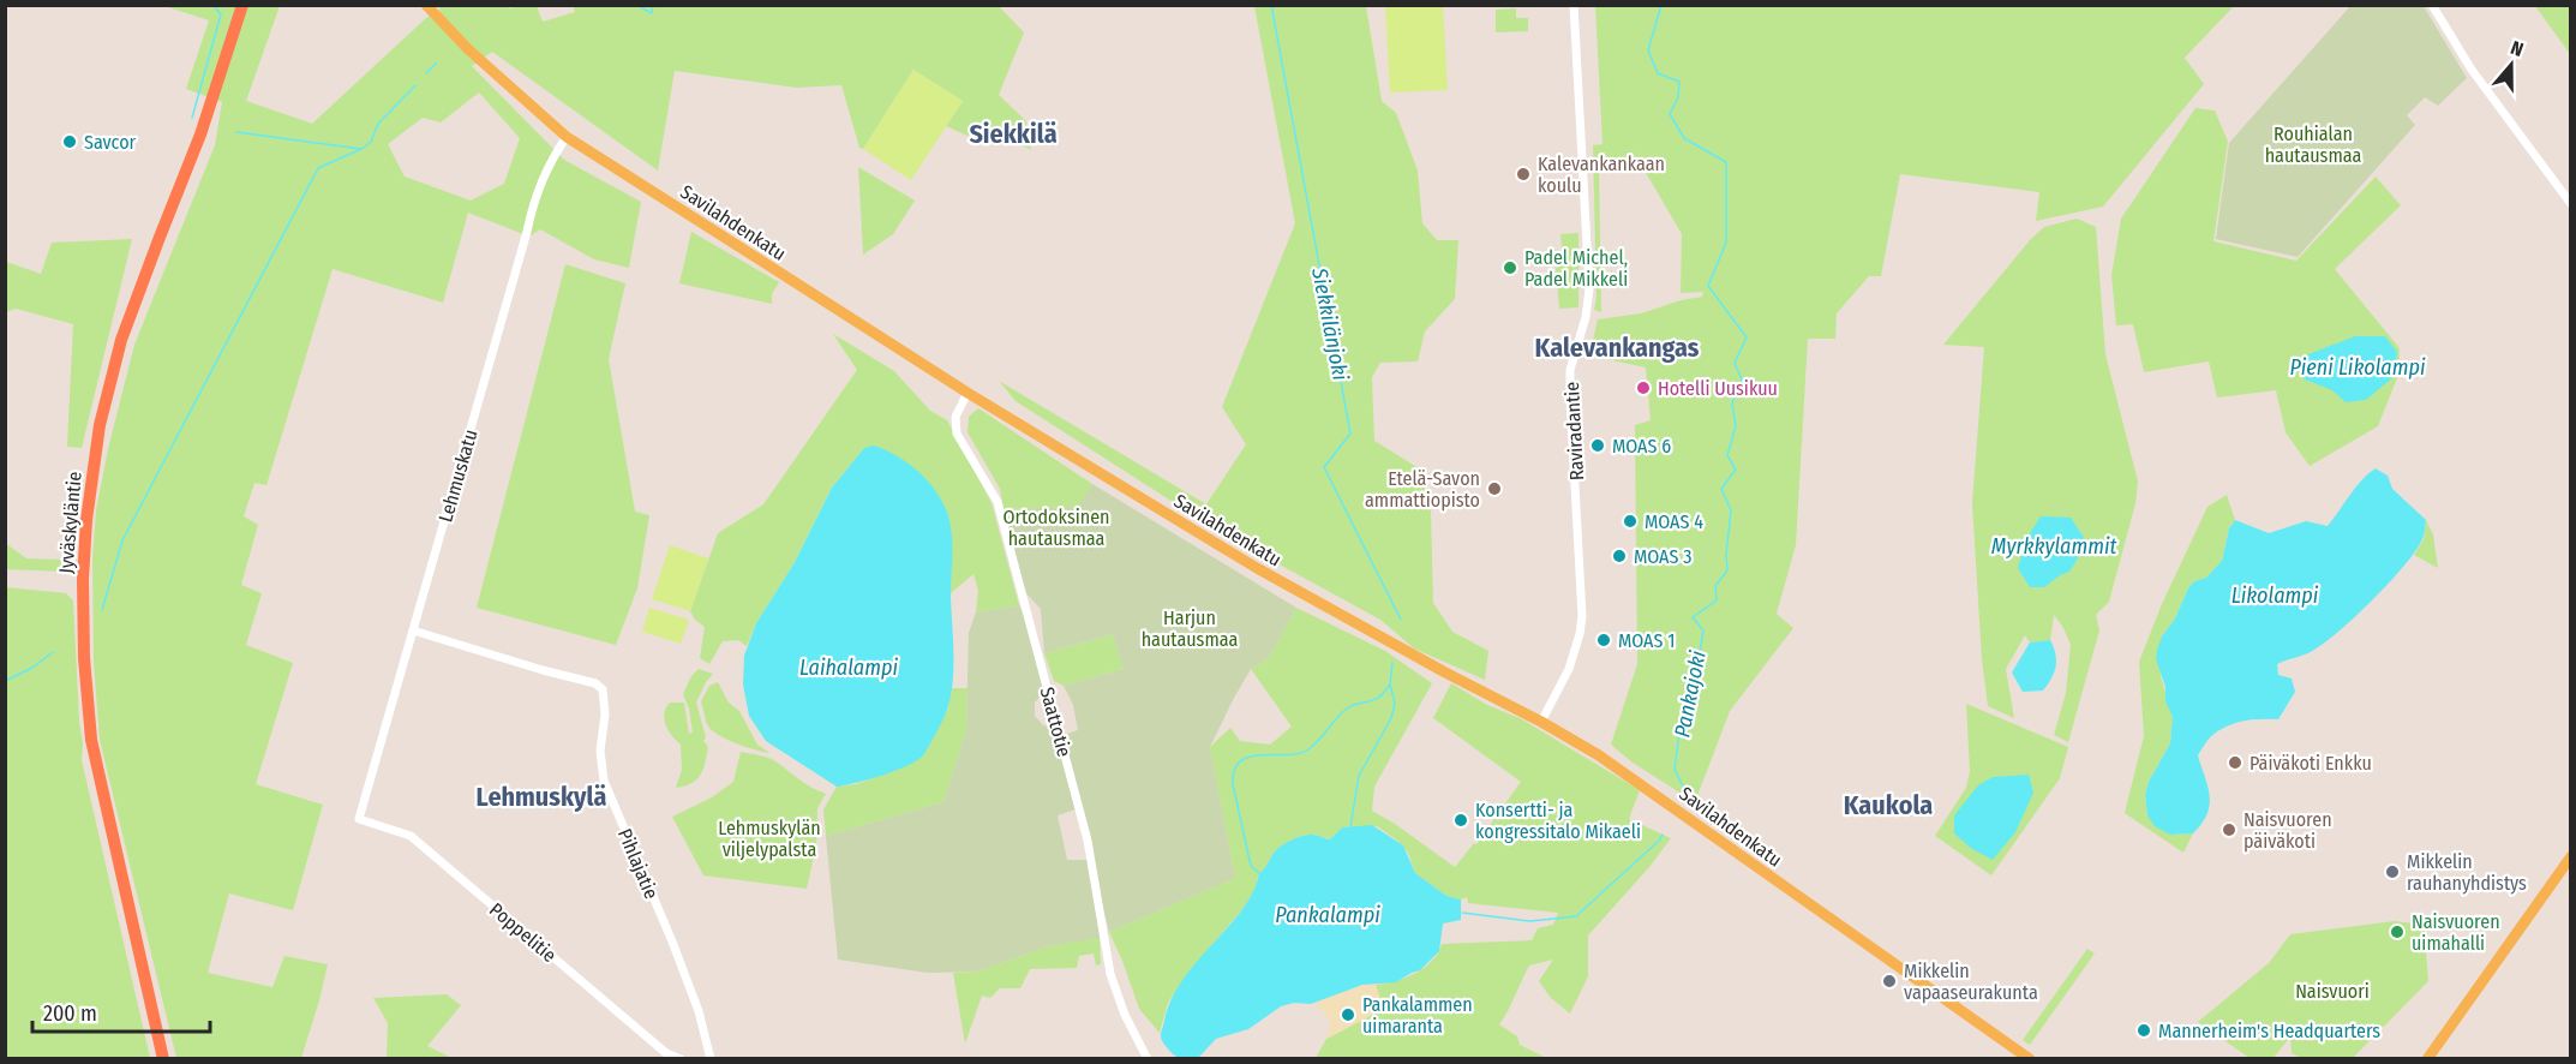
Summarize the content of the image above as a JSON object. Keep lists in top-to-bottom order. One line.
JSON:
{"streets":{"highway":["Jyväskyläntie"],"main road":["Savilahdenkatu"],"street":["Raviradantie","Lehmuskatu","Saattotie","Pihlajatie","Poppelitie"]},"crossings":[["Savilahdenkatu","Raviradantie"],["Savilahdenkatu","Lehmuskatu"],["Savilahdenkatu","Saattotie"],["Lehmuskatu","Pihlajatie"],["Lehmuskatu","Poppelitie"]],"districts":["Siekkilä","Kalevankangas","Lehmuskylä","Kaukola"],"water":["Siekkilänjoki","Pieni Likolampi","Myrkkylammit","Likolampi","Laihalampi","Pankajoki","Pankalampi"],"parks":["Rouhialan hautausmaa","Ortodoksinen hautausmaa","Harjun hautausmaa","Lehmuskylän viljelypalsta","Naisvuori"],"places":["Savcor","Kalevankankaan koulu","Padel Michel, Padel Mikkeli","Hotelli Uusikuu","MOAS 6","Etelä-Savon ammattiopisto","MOAS 4","MOAS 3","MOAS 1","Päiväkoti Enkku","Konsertti- ja kongressitalo Mikaeli","Naisvuoren päiväkoti","Mikkelin rauhanyhdistys","Naisvuoren uimahalli","Mikkelin vapaaseurakunta","Pankalammen uimaranta","Mannerheim's Headquarters"],"scale_bar":"200 m","north":"top"}
